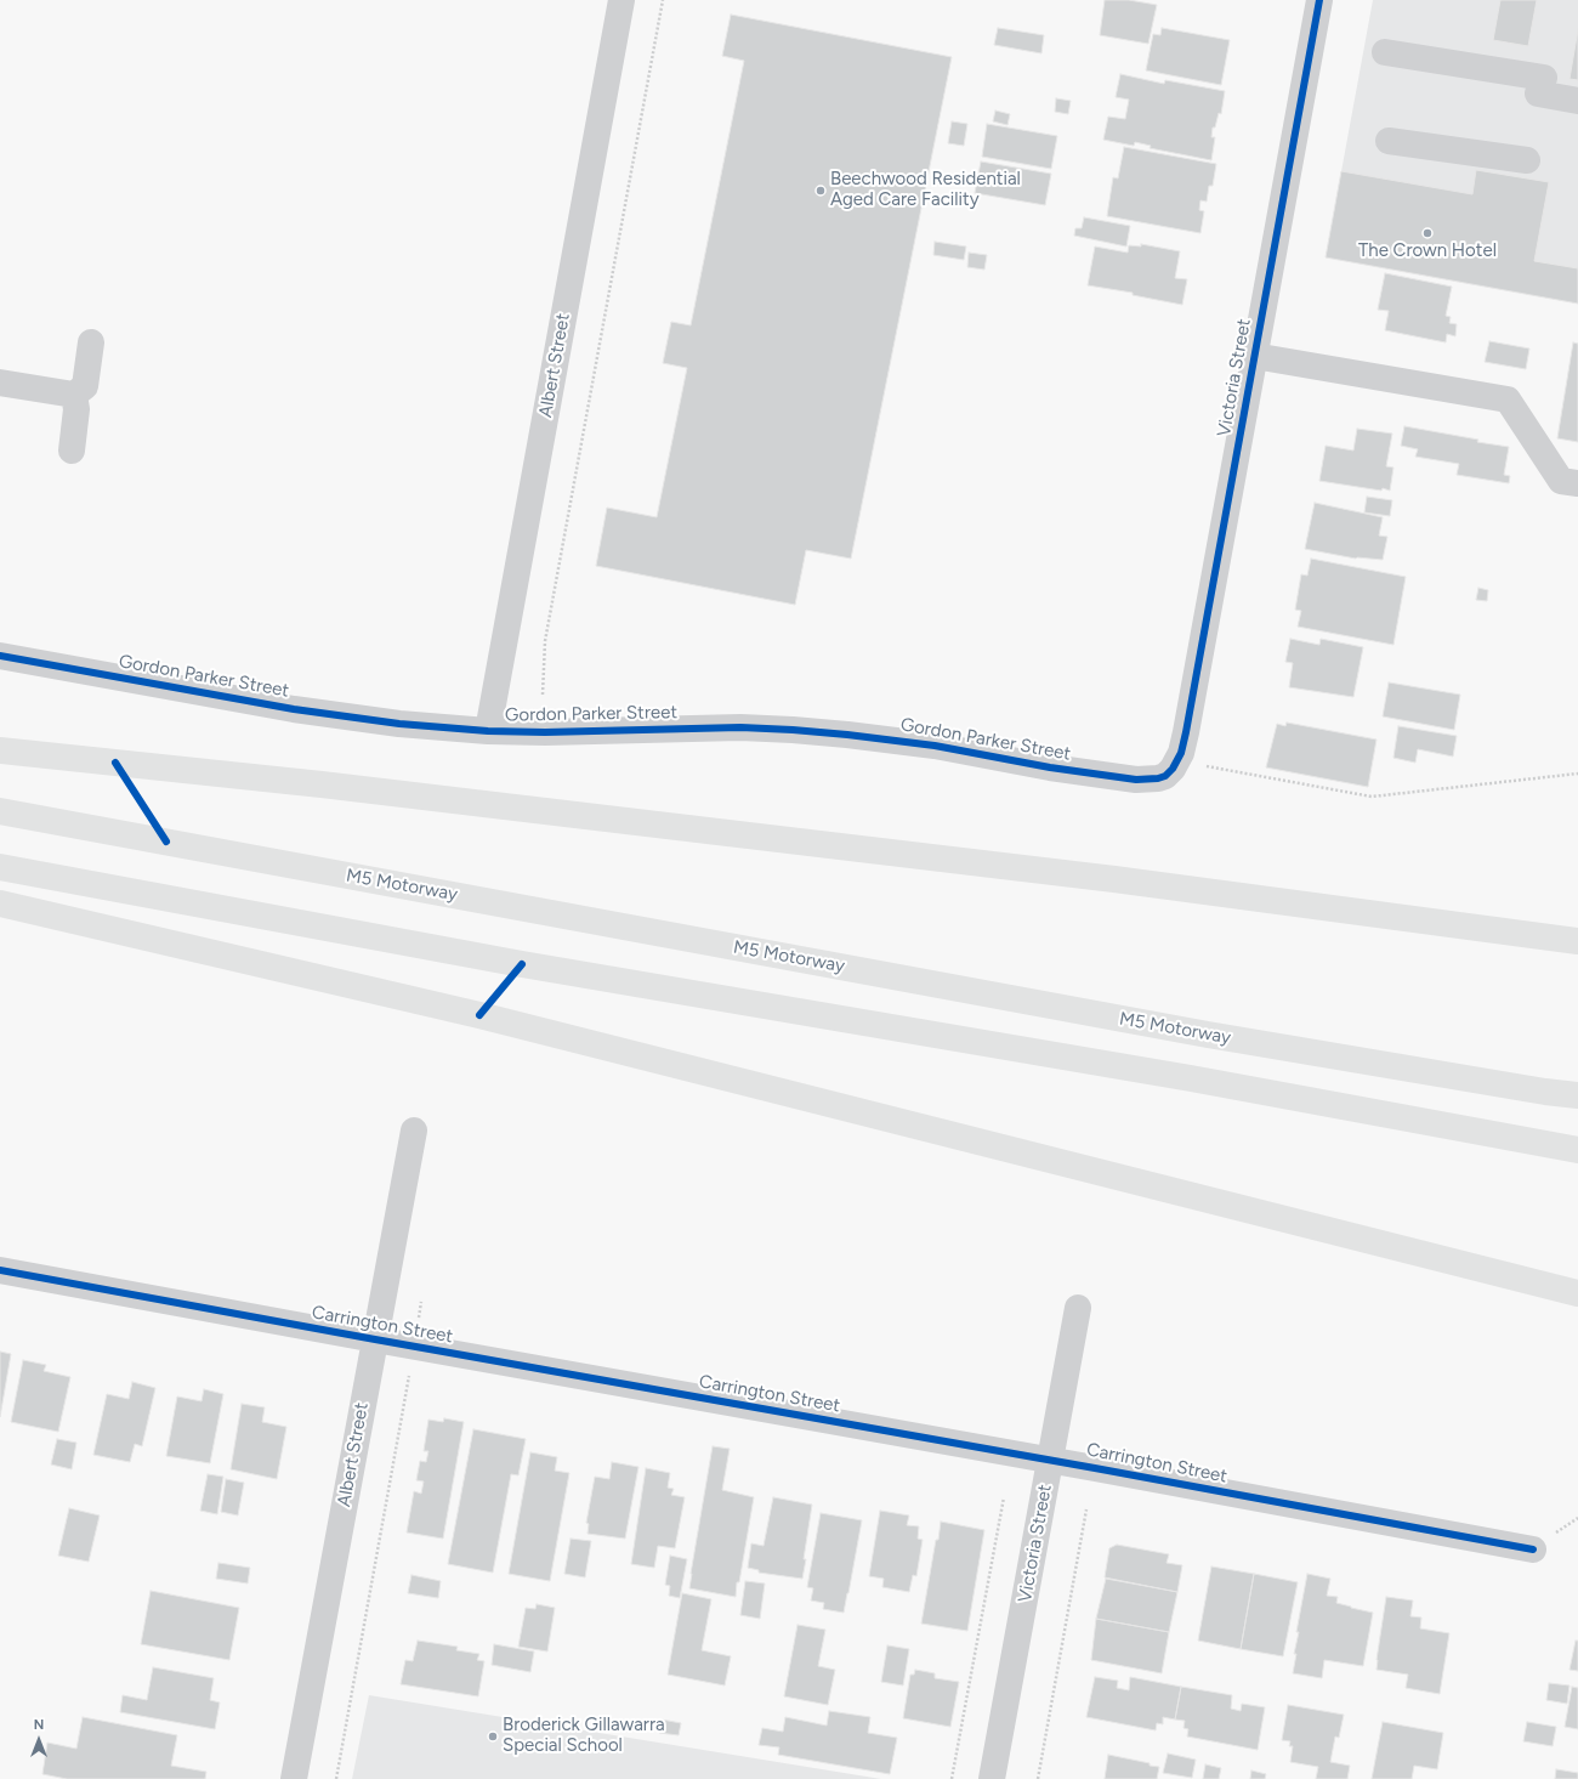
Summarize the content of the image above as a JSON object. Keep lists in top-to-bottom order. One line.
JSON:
{"streets":{"highway":["M5 Motorway"],"street":["Albert Street","Victoria Street","Gordon Parker Street","Carrington Street"]},"crossings":[["Albert Street","Gordon Parker Street"],["Albert Street","Carrington Street"],["Victoria Street","Gordon Parker Street"],["Victoria Street","Carrington Street"]],"places":["Beechwood Residential Aged Care Facility","The Crown Hotel","Broderick Gillawarra Special School"],"north":"top"}
